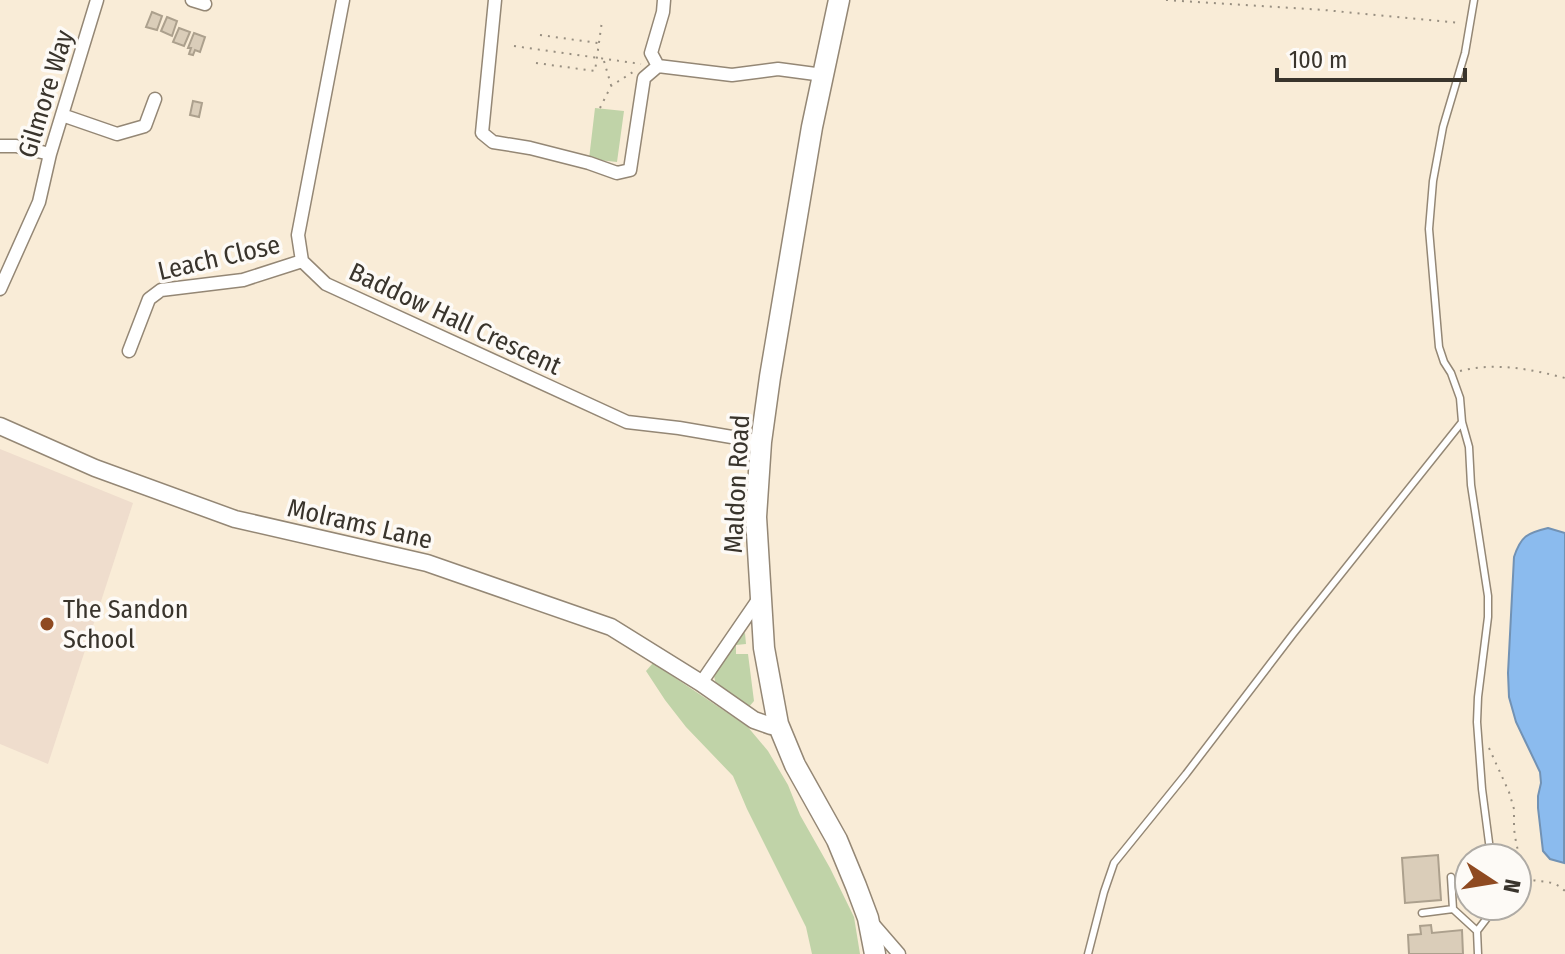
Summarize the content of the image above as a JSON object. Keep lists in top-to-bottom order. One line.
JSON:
{"streets":{"main road":["Maldon Road"],"street":["Gilmore Way","Leach Close","Baddow Hall Crescent","Molrams Lane"]},"crossings":[["Leach Close","Baddow Hall Crescent"],["Baddow Hall Crescent","Maldon Road"],["Maldon Road","Molrams Lane"]],"places":["The Sandon School"],"scale_bar":"100 m","north":"right"}
